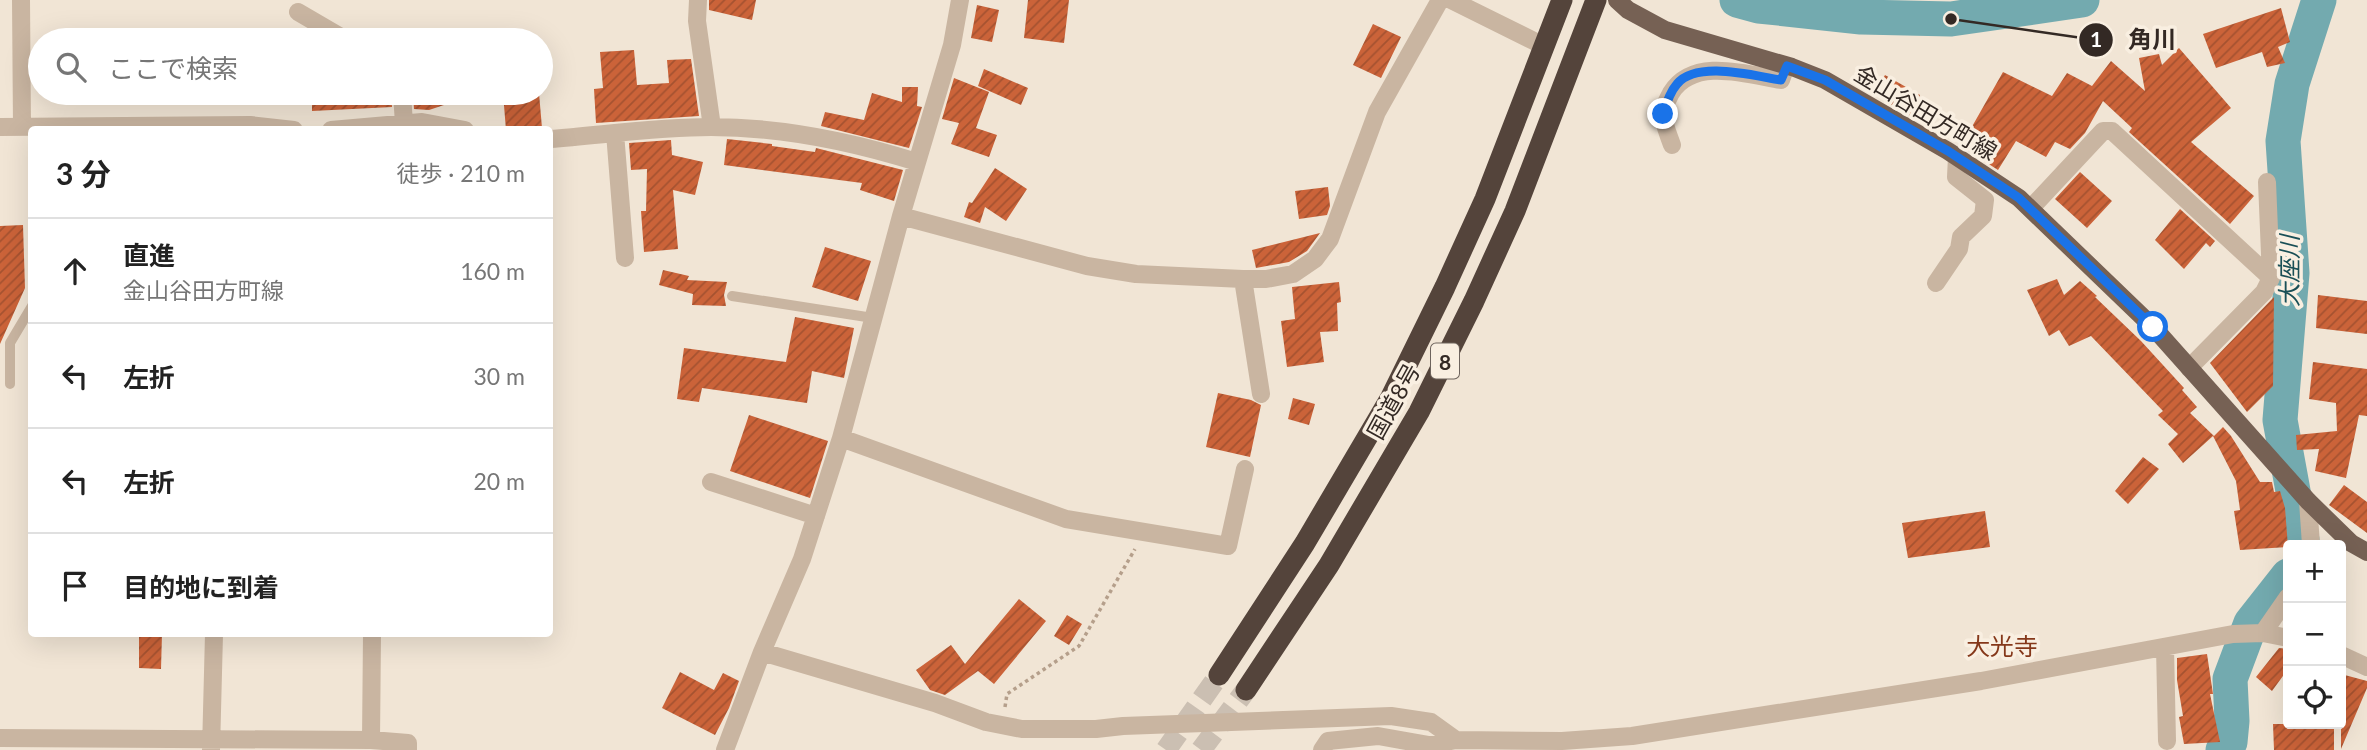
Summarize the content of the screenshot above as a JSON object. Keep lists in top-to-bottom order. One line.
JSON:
{"streets":{"highway":["8","国道8号"],"main road":["金山谷田方町線"]},"districts":["大光寺"],"water":["大座川"],"places":["角川"],"page":{"search":"ここで検索","heading":["3 分","徒歩 · 210 m"],"list":[["直進","金山谷田方町線","160 m"],["左折","30 m"],["左折","20 m"],"目的地に到着"],"map_buttons":["+","−"]}}
